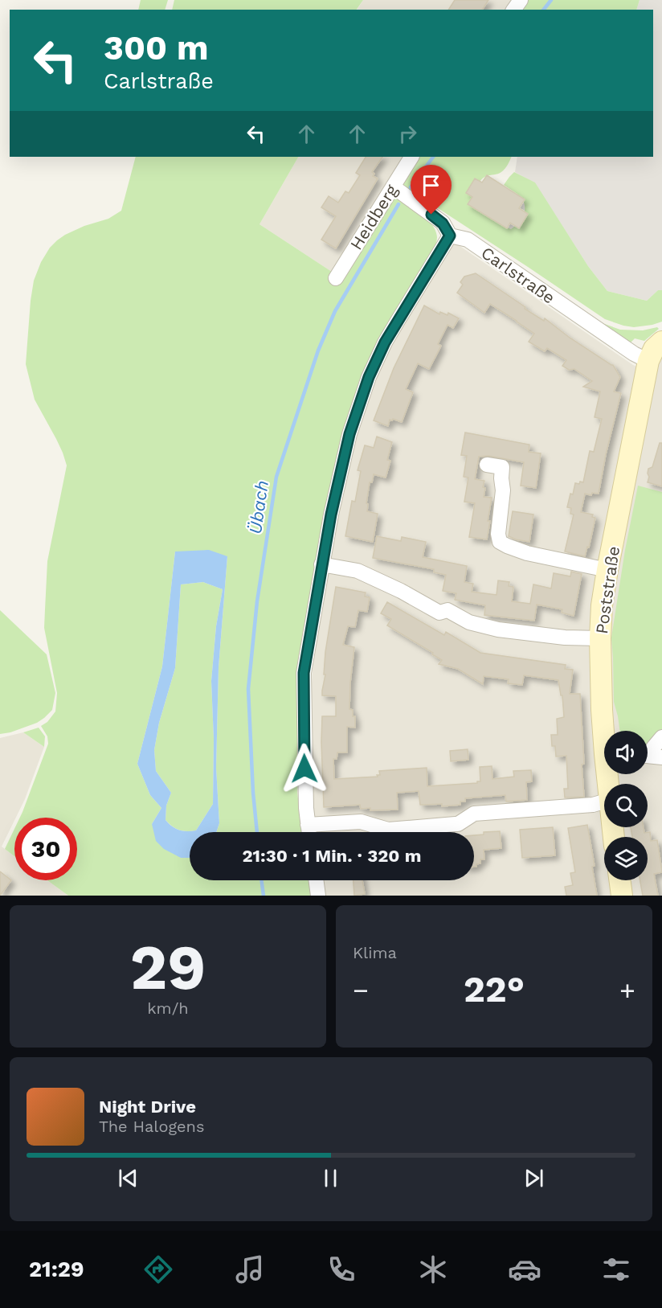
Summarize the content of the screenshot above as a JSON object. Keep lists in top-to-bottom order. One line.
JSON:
{"streets":{"main road":["Poststraße"],"street":["Heidberg","Carlstraße"]},"crossings":[["Carlstraße","Poststraße"]],"water":["Übach"],"page":{"turn":["300 m","Carlstraße"],"limit":"30","trip":"21:30 · 1 Min. · 320 m","tile":[["29","km/h"],"Klima"],"heat":["−","22°","+"],"song":["Night Drive","The Halogens"],"tabs":"21:29"}}
